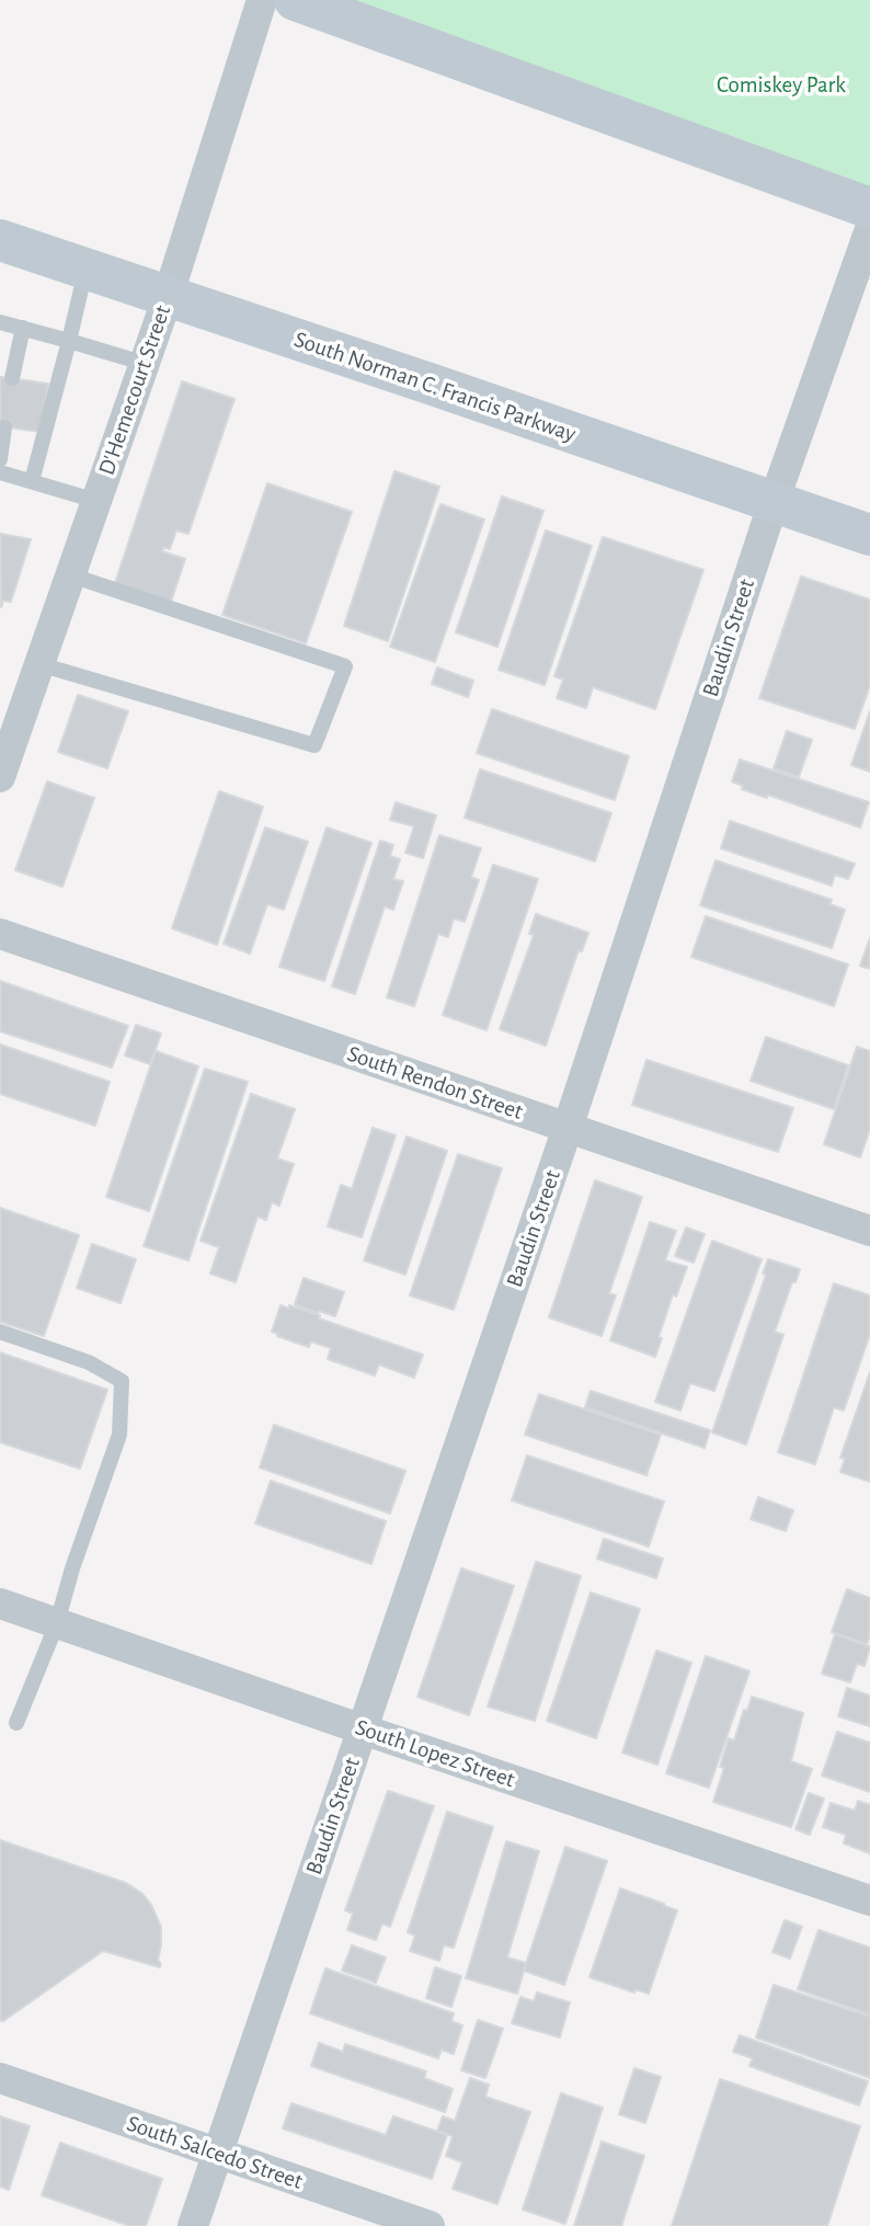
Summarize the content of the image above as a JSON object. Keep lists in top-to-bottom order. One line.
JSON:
{"streets":{"street":["South Norman C. Francis Parkway","D'Hemecourt Street","Baudin Street","South Rendon Street","South Lopez Street","South Salcedo Street"]},"crossings":[["South Norman C. Francis Parkway","D'Hemecourt Street"],["South Norman C. Francis Parkway","Baudin Street"],["Baudin Street","South Rendon Street"],["Baudin Street","South Lopez Street"],["Baudin Street","South Salcedo Street"]],"parks":["Comiskey Park"]}
